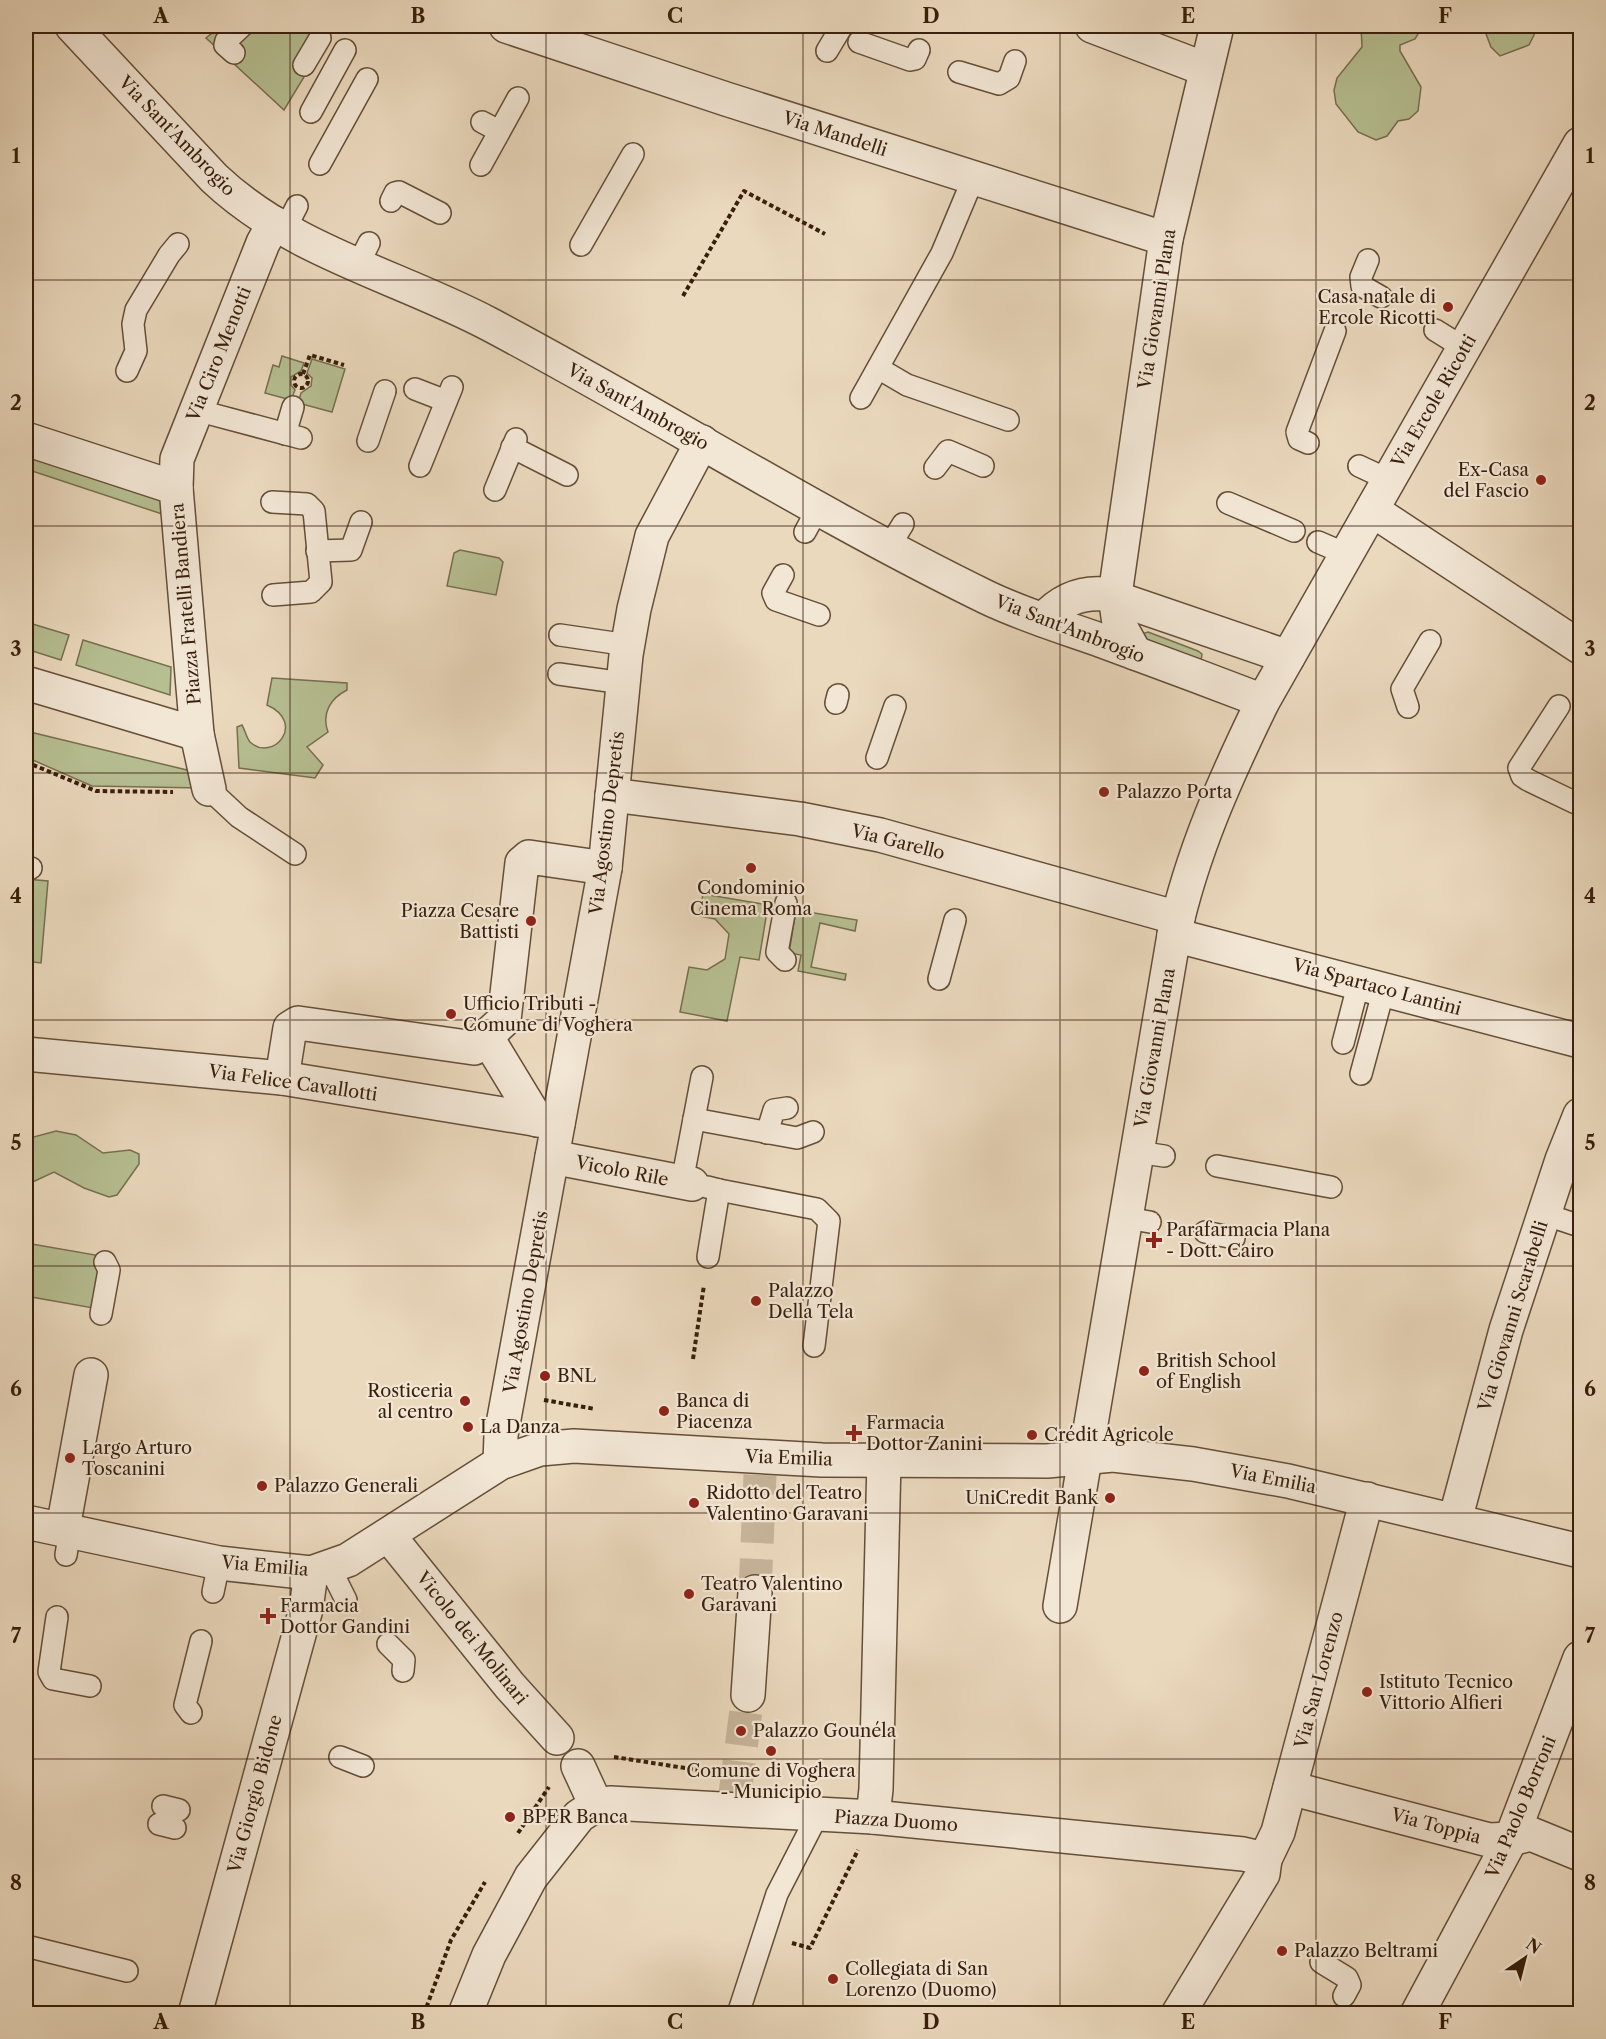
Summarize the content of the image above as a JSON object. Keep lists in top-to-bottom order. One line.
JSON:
{"streets":{"street":["Via Mandelli","Via Sant'Ambrogio","Via Giovanni Plana","Via Ciro Menotti","Via Ercole Ricotti","Piazza Fratelli Bandiera","Via Agostino Depretis","Via Garello","Via Spartaco Lantini","Via Felice Cavallotti","Vicolo Rile","Via Giovanni Scarabelli","Via Emilia","Vicolo dei Molinari","Via San Lorenzo","Via Giorgio Bidone","Via Paolo Borroni","Piazza Duomo","Via Toppia"]},"crossings":[["Via Mandelli","Via Giovanni Plana"],["Via Sant'Ambrogio","Via Giovanni Plana"],["Via Sant'Ambrogio","Via Ciro Menotti"],["Via Sant'Ambrogio","Via Agostino Depretis"],["Via Giovanni Plana","Via Ercole Ricotti"],["Via Giovanni Plana","Via Garello"],["Via Giovanni Plana","Via Spartaco Lantini"],["Via Giovanni Plana","Via Emilia"],["Via Ciro Menotti","Piazza Fratelli Bandiera"],["Via Agostino Depretis","Via Garello"],["Via Agostino Depretis","Via Felice Cavallotti"],["Via Agostino Depretis","Vicolo Rile"],["Via Agostino Depretis","Via Emilia"],["Via Garello","Via Spartaco Lantini"],["Via Giovanni Scarabelli","Via Emilia"],["Via Emilia","Vicolo dei Molinari"],["Via Emilia","Via San Lorenzo"],["Via Emilia","Via Giorgio Bidone"],["Via San Lorenzo","Piazza Duomo"],["Via San Lorenzo","Via Toppia"],["Via Paolo Borroni","Via Toppia"]],"places":{"other":["Casa natale di Ercole Ricotti","Ex-Casa del Fascio","Palazzo Porta","Condominio Cinema Roma","Piazza Cesare Battisti","Ufficio Tributi - Comune di Voghera","Palazzo Della Tela","British School of English","BNL","Rosticeria al centro","Banca di Piacenza","La Danza","Crédit Agricole","Largo Arturo Toscanini","Palazzo Generali","UniCredit Bank","Ridotto del Teatro Valentino Garavani","Teatro Valentino Garavani","Istituto Tecnico Vittorio Alfieri","Palazzo Gounéla","Comune di Voghera - Municipio","BPER Banca","Palazzo Beltrami","Collegiata di San Lorenzo (Duomo)"],"health":["Parafarmacia Plana - Dott. Cairo","Farmacia Dottor Zanini","Farmacia Dottor Gandini"]},"north":"top right","grid":{"columns":["A","B","C","D","E","F"],"rows":["1","2","3","4","5","6","7","8"]}}
